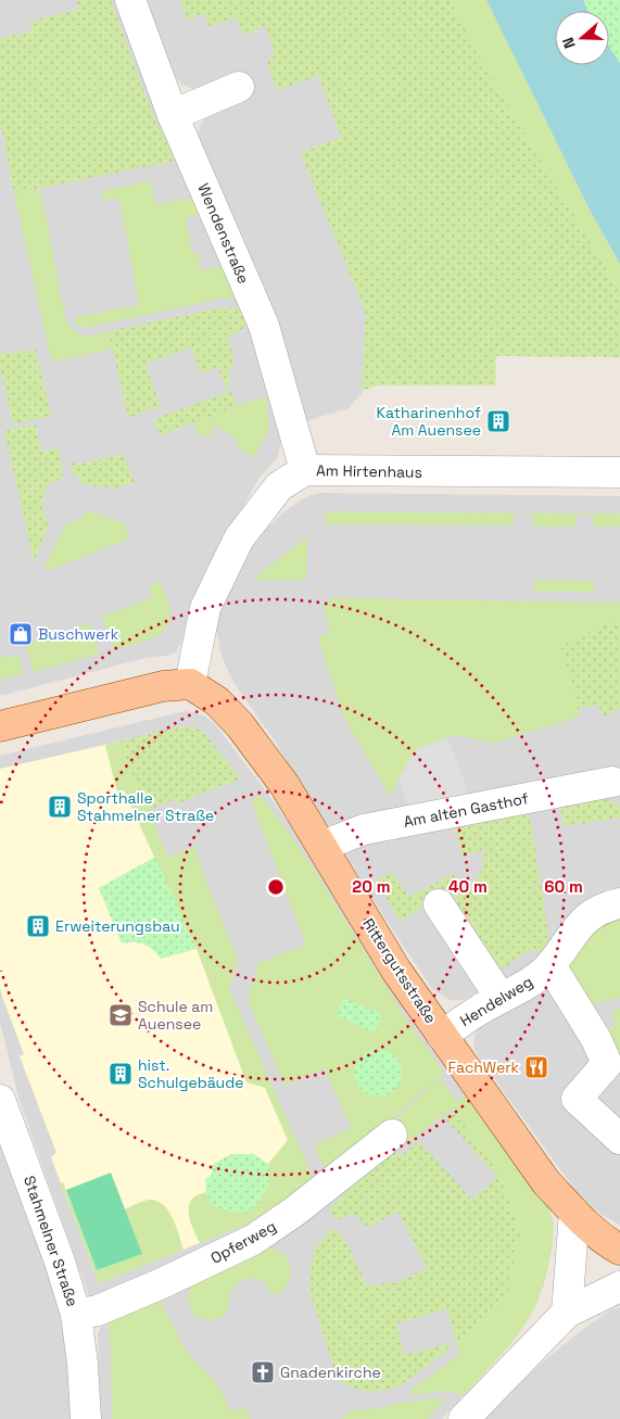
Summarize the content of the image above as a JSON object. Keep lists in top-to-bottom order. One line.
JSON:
{"streets":{"main road":["Rittergutsstraße"],"street":["Wendenstraße","Am Hirtenhaus","Am alten Gasthof","Hendelweg","Stahmelner Straße","Opferweg"]},"crossings":[["Wendenstraße","Am Hirtenhaus"],["Am Hirtenhaus","Rittergutsstraße"],["Am alten Gasthof","Rittergutsstraße"],["Rittergutsstraße","Hendelweg"],["Stahmelner Straße","Opferweg"]],"places":{"building":["Katharinenhof Am Auensee","Sporthalle Stahmelner Straße","Erweiterungsbau","hist. Schulgebäude"],"shop":["Buschwerk"],"school or university":["Schule am Auensee"],"restaurant":["FachWerk"],"church":["Gnadenkirche"]},"north":"left","rings":["20 m","40 m","60 m"]}
